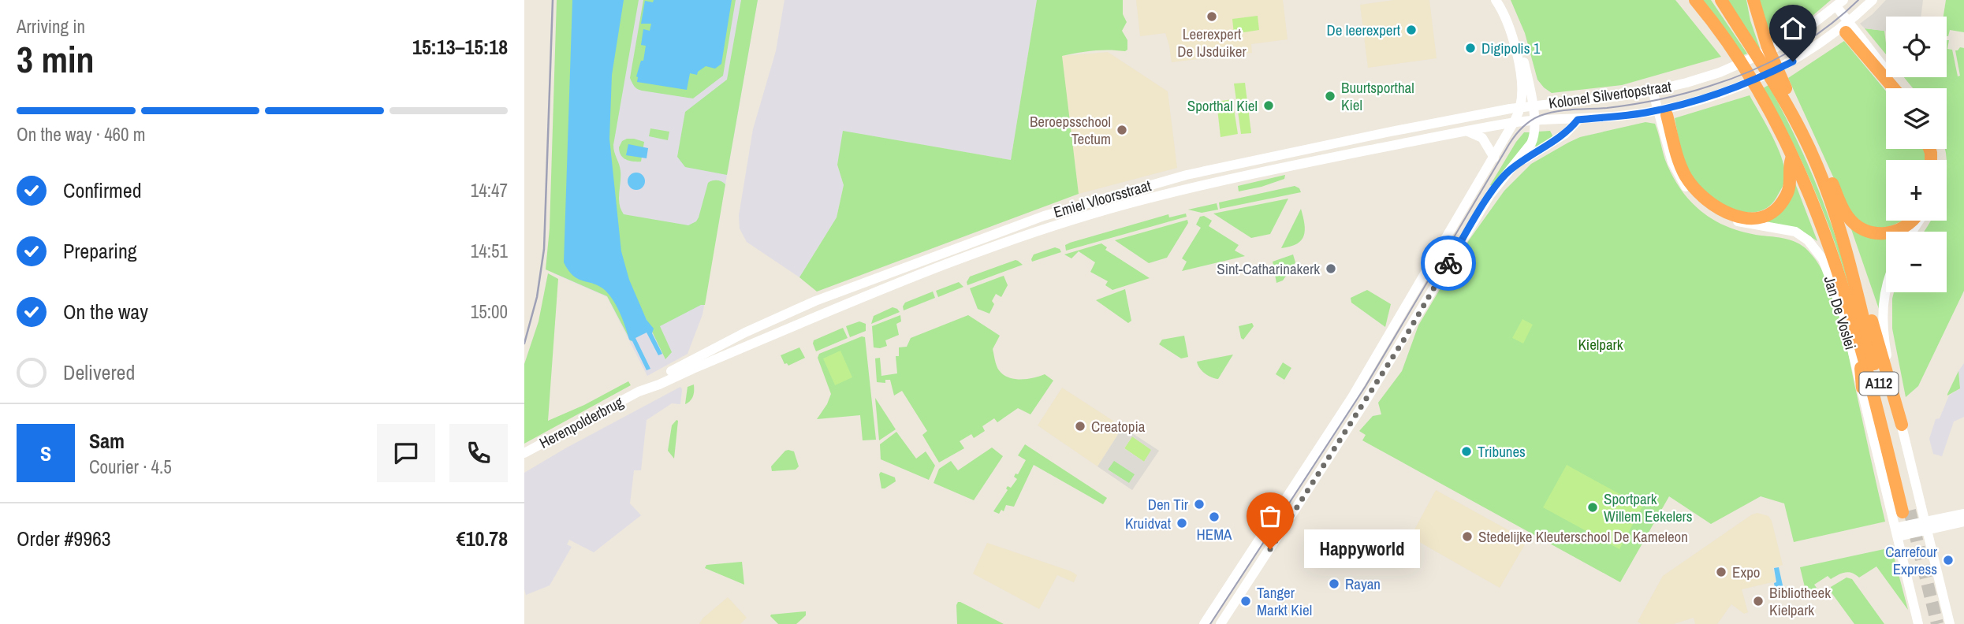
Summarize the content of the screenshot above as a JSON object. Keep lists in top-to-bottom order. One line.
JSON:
{"streets":{"highway":["A112"],"street":["Kolonel Silvertopstraat","Emiel Vloorsstraat","Jan De Voslei","Herenpolderbrug"]},"crossings":[["Kolonel Silvertopstraat","Emiel Vloorsstraat"],["Kolonel Silvertopstraat","Jan De Voslei"],["Emiel Vloorsstraat","Herenpolderbrug"]],"parks":["Kielpark"],"places":["Leerexpert De IJsduiker","De leerexpert","Digipolis 1","Buurtsporthal Kiel","Sporthal Kiel","Beroepsschool Tectum","Sint-Catharinakerk","Creatopia","Tribunes","Den Tir","Sportpark Willem Eekelers","HEMA","Kruidvat","Stedelijke Kleuterschool De Kameleon","Happyworld","Carrefour Express","Expo","Rayan","Tanger Markt Kiel","Bibliotheek Kielpark"],"page":{"heading":["3 min","Arriving in","15:13–15:18"],"panel":["Sam","Courier · 4.5","Order #9963","€10.78"],"map_buttons":["+","−"],"bar":"On the way · 460 m","list":[["Confirmed","14:47"],["Preparing","14:51"],["On the way","15:00"],"Delivered"],"round":"S","bubble":"Happyworld"}}
